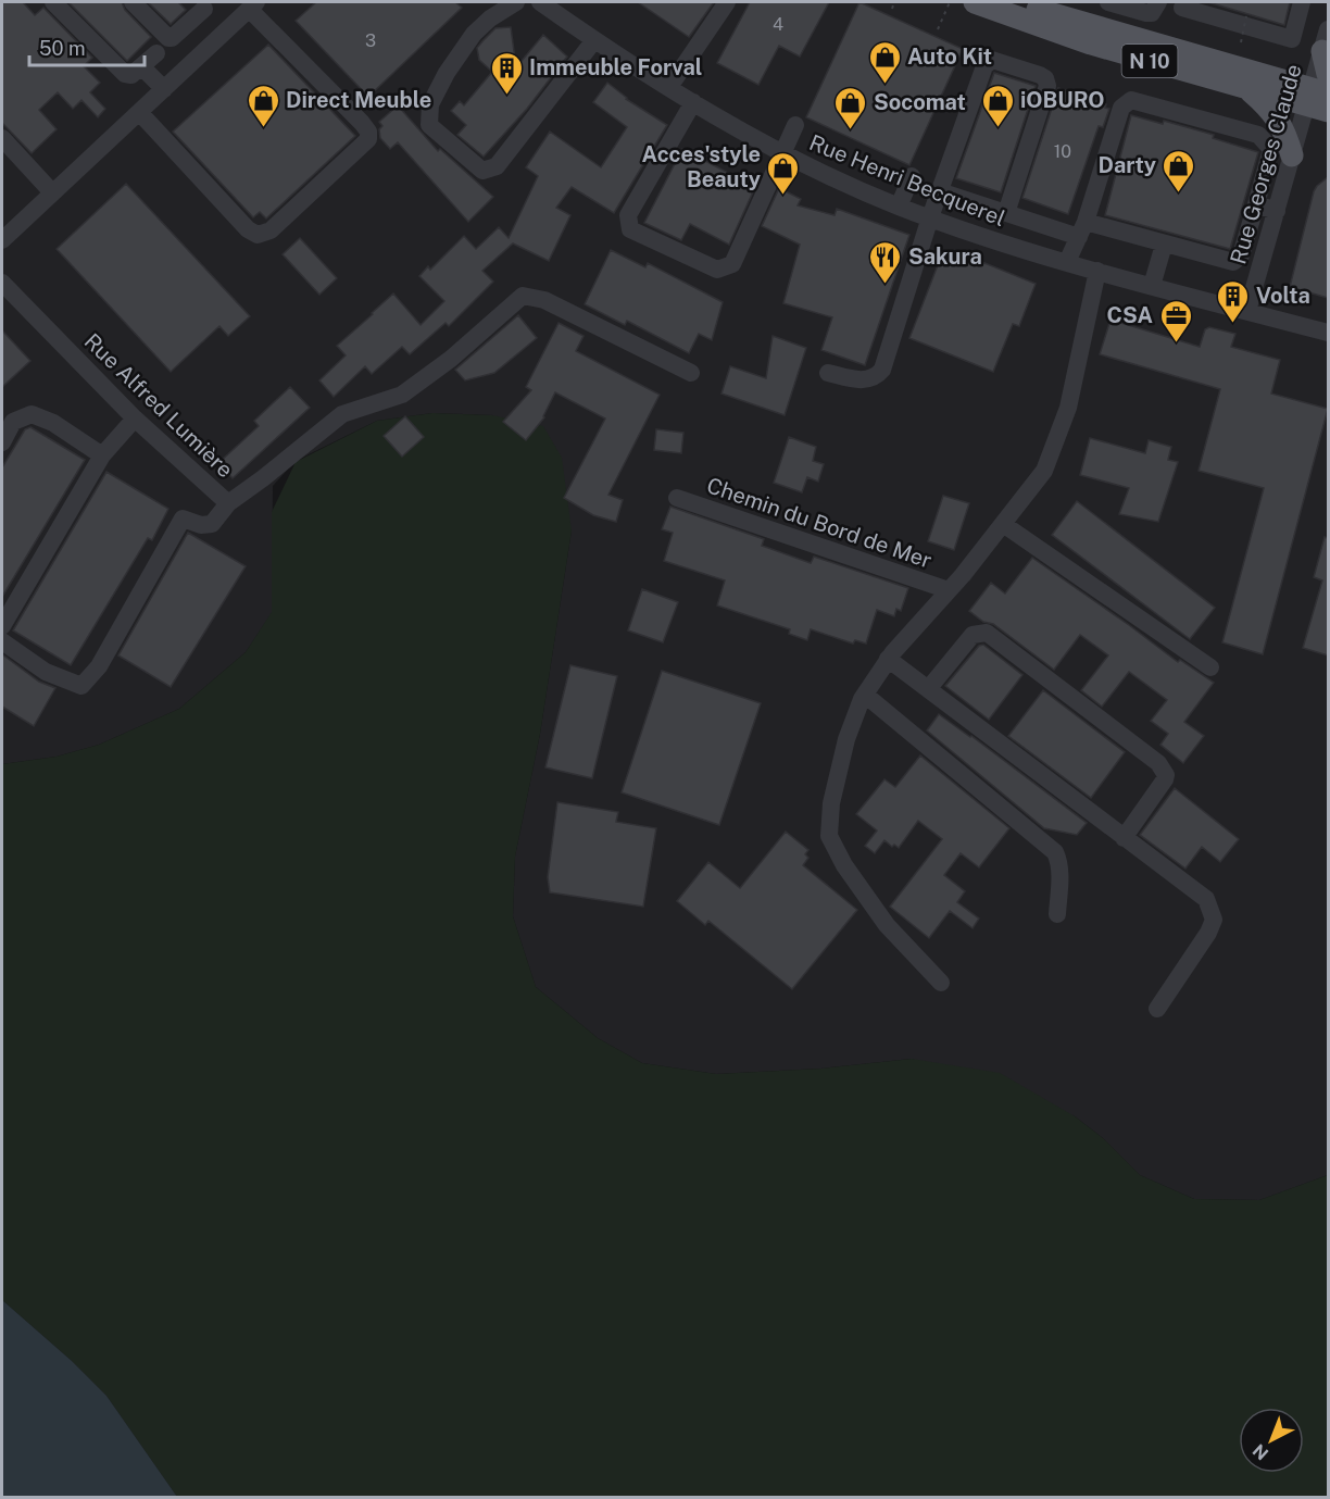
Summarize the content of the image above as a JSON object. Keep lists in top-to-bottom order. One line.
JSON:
{"streets":{"main road":["N 10"],"street":["Rue Georges Claude","Rue Henri Becquerel","Rue Alfred Lumière","Chemin du Bord de Mer"]},"crossings":[["N 10","Rue Georges Claude"],["Rue Georges Claude","Rue Henri Becquerel"]],"places":{"shop":["Auto Kit","Direct Meuble","iOBURO","Socomat","Darty","Acces'style Beauty"],"building":["Immeuble Forval","Volta"],"restaurant":["Sakura"],"office":["CSA"]},"house_numbers":["4","3","10"],"scale_bar":"50 m","north":"bottom left"}
